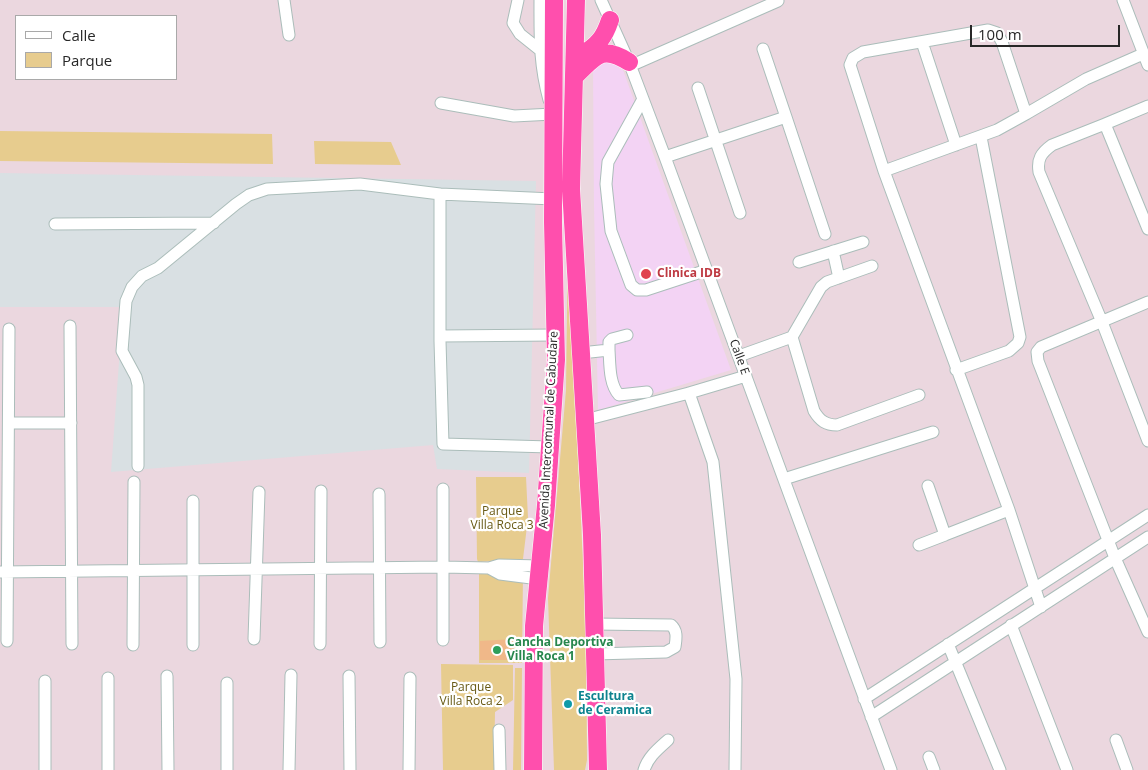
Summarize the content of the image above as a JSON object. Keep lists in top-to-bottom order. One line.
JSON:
{"streets":{"highway":["Avenida Intercomunal de Cabudare"],"street":["Calle E"]},"parks":["Parque Villa Roca 3","Parque Villa Roca 2"],"places":["Clinica IDB","Cancha Deportiva Villa Roca 1","Escultura de Ceramica"],"legend":["Calle","Parque"],"scale_bar":"100 m"}
